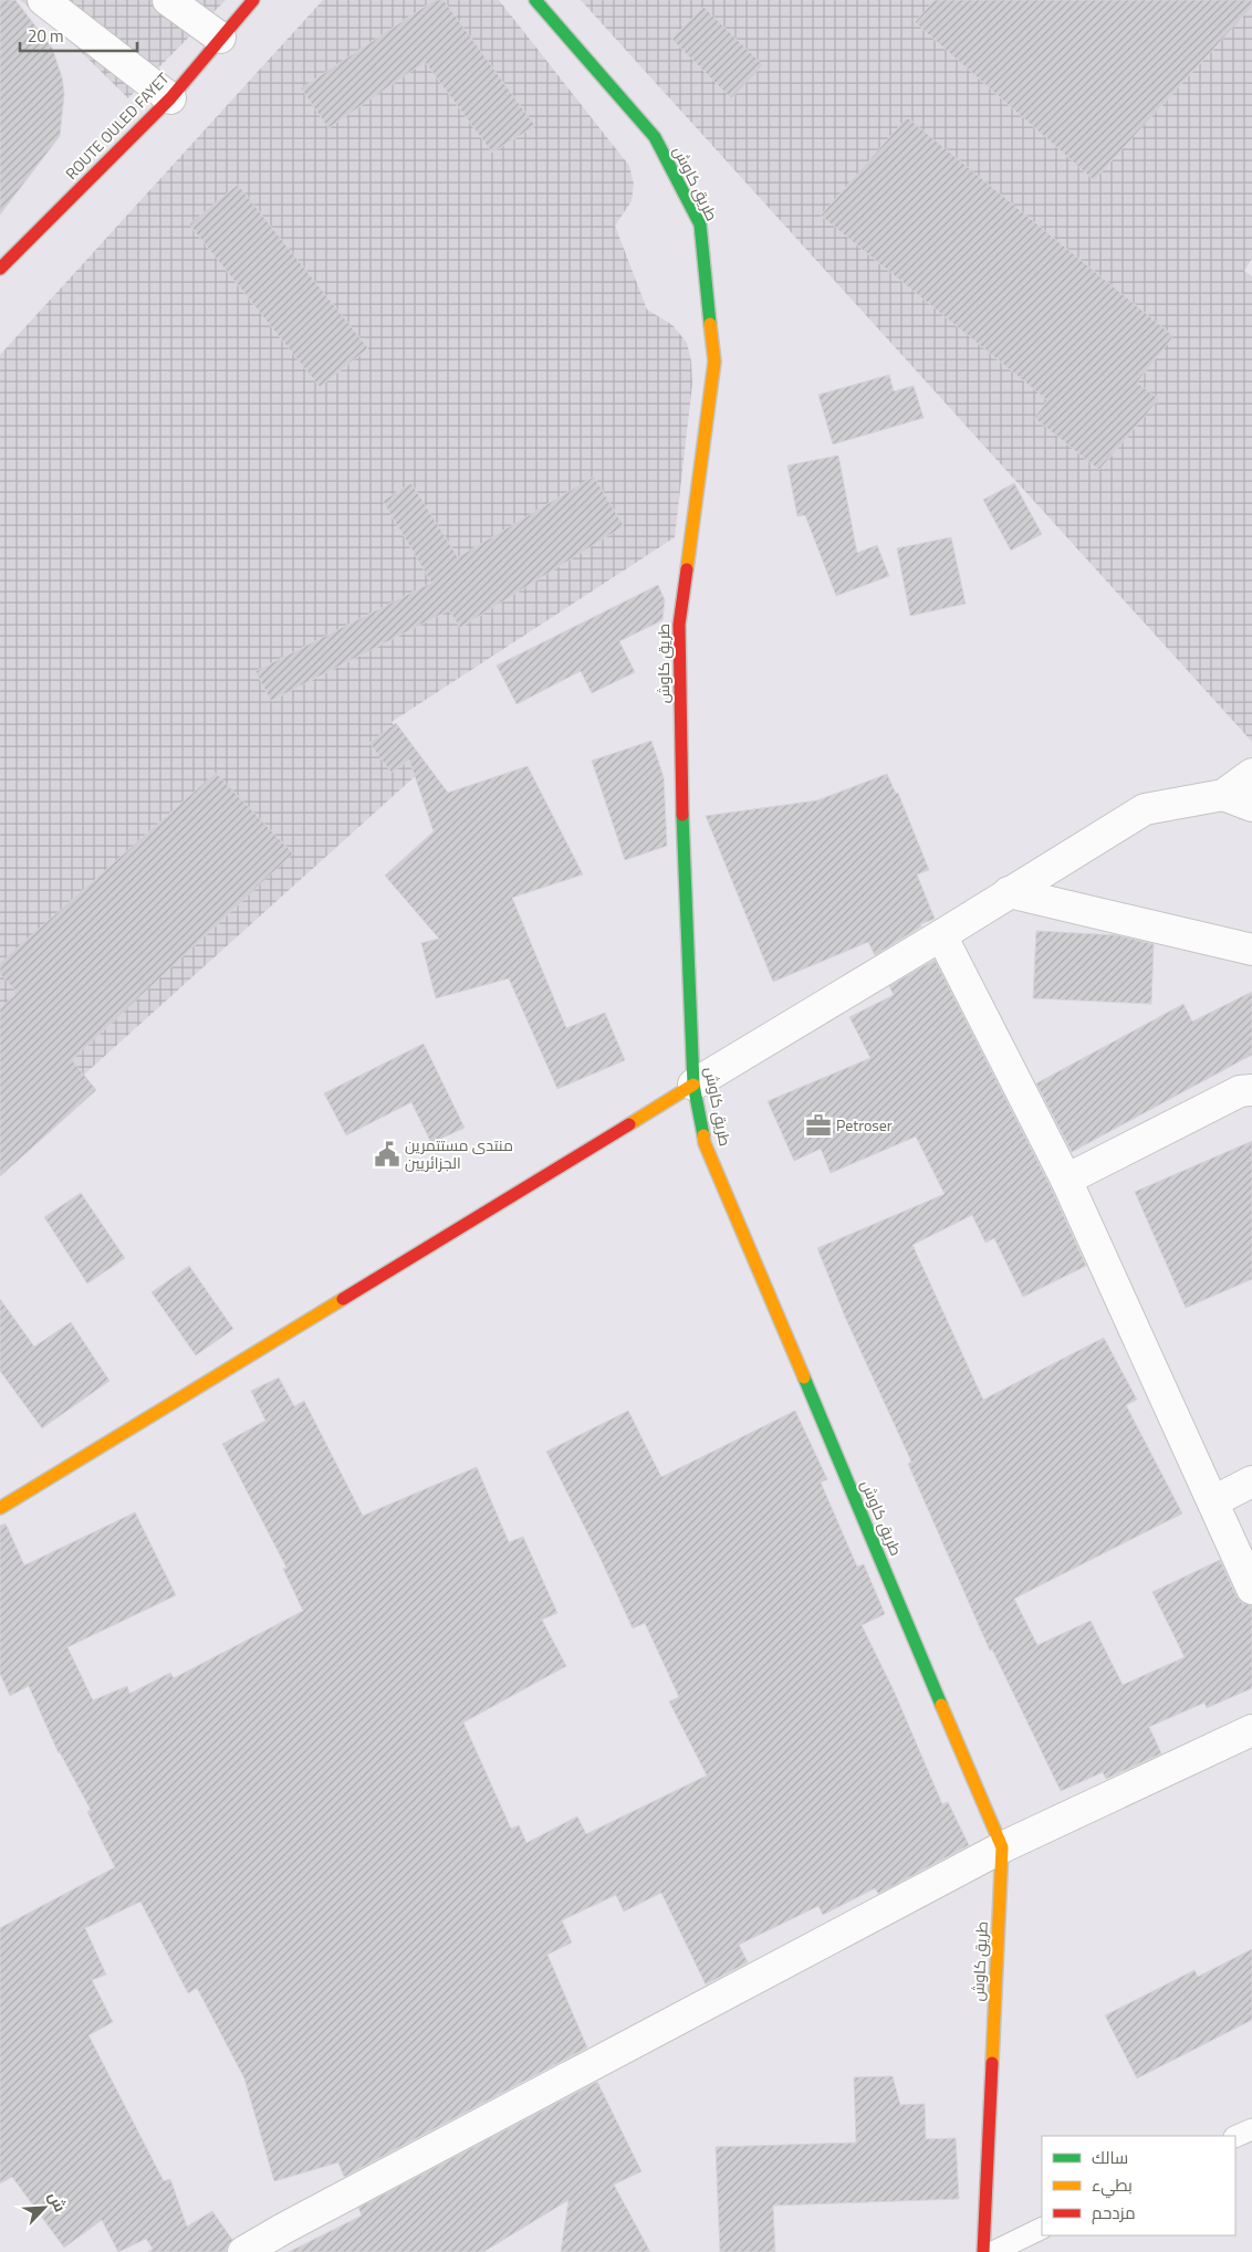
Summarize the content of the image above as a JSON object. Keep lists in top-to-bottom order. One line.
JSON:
{"streets":{"street":["ROUTE OULED FAYET","طريق كاوش"]},"places":{"office":["Petroser"],"public building":["منتدى مستتمرين الجزائريين"]},"legend":["سالك","بطيء","مزدحم"],"scale_bar":"20 m","north":"top right"}
